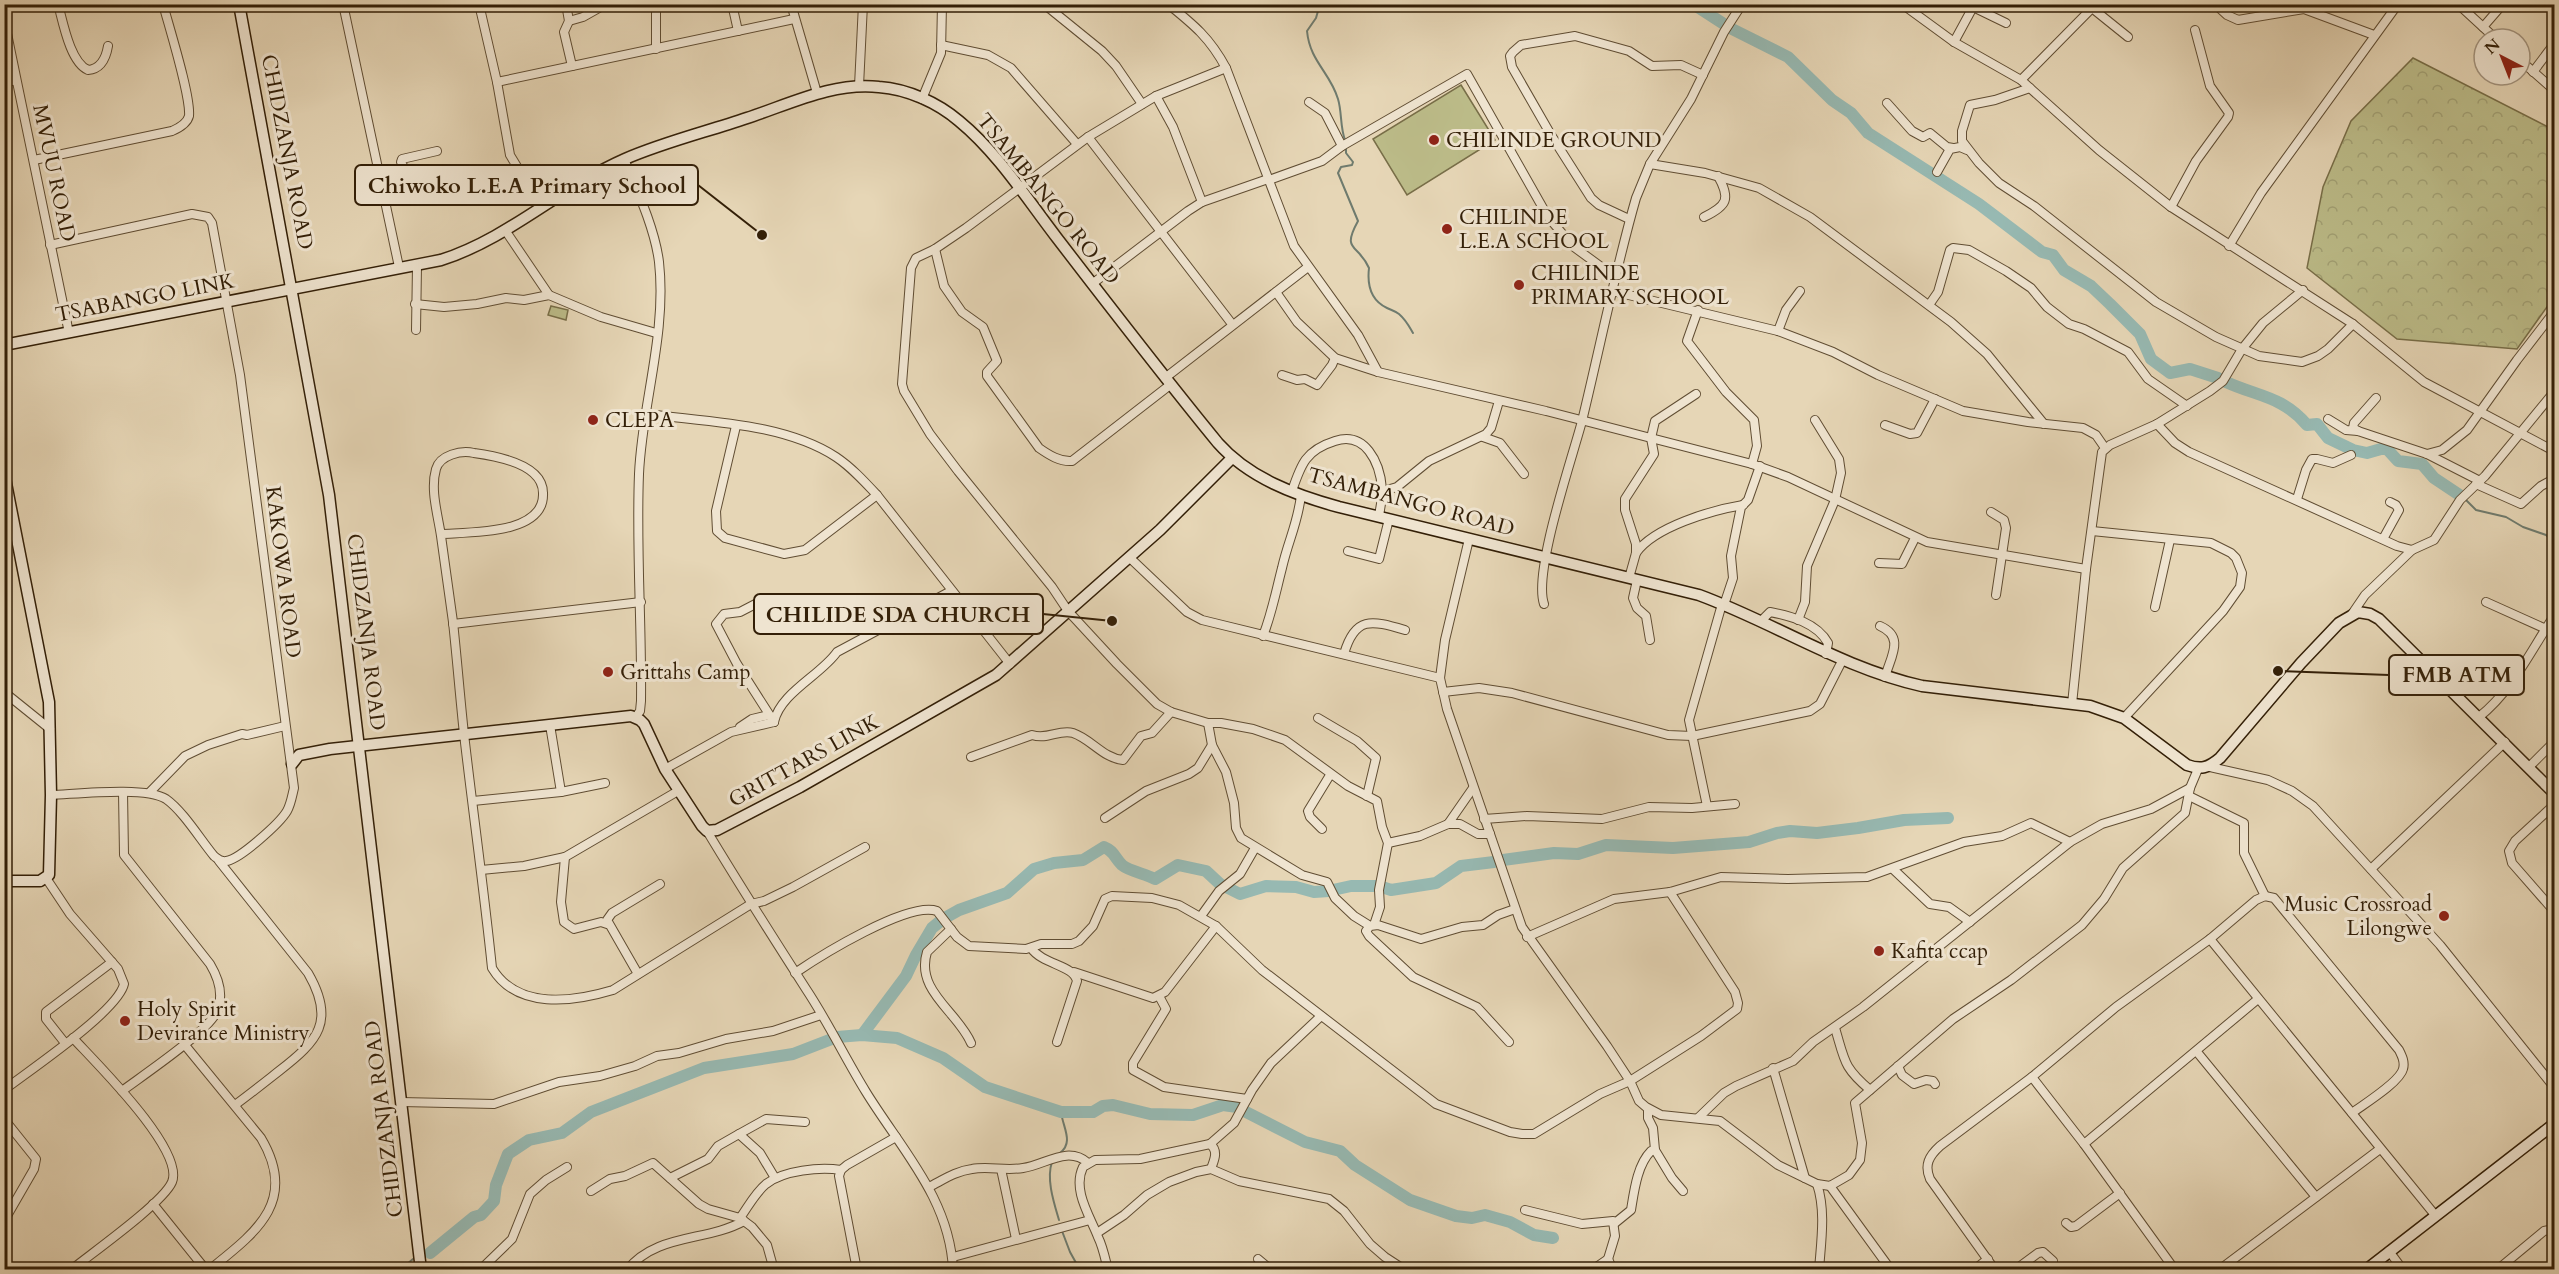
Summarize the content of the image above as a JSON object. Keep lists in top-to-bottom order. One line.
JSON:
{"streets":{"street":["CHIDZANJA ROAD","MVUU ROAD","TSAMBANGO ROAD","TSABANGO LINK","KAKOWA ROAD","GRITTARS LINK"]},"crossings":[["CHIDZANJA ROAD","TSAMBANGO ROAD"],["CHIDZANJA ROAD","TSABANGO LINK"],["MVUU ROAD","TSABANGO LINK"],["MVUU ROAD","KAKOWA ROAD"],["TSAMBANGO ROAD","TSABANGO LINK"],["TSAMBANGO ROAD","GRITTARS LINK"],["TSABANGO LINK","KAKOWA ROAD"]],"places":["CHILINDE GROUND","CHILINDE L.E.A SCHOOL","Chiwoko L.E.A Primary School","CHILINDE PRIMARY SCHOOL","CLEPA","CHILIDE SDA CHURCH","FMB ATM","Grittahs Camp","Music Crossroad Lilongwe","Kafita ccap","Holy Spirit Devirance Ministry"],"north":"top left"}
